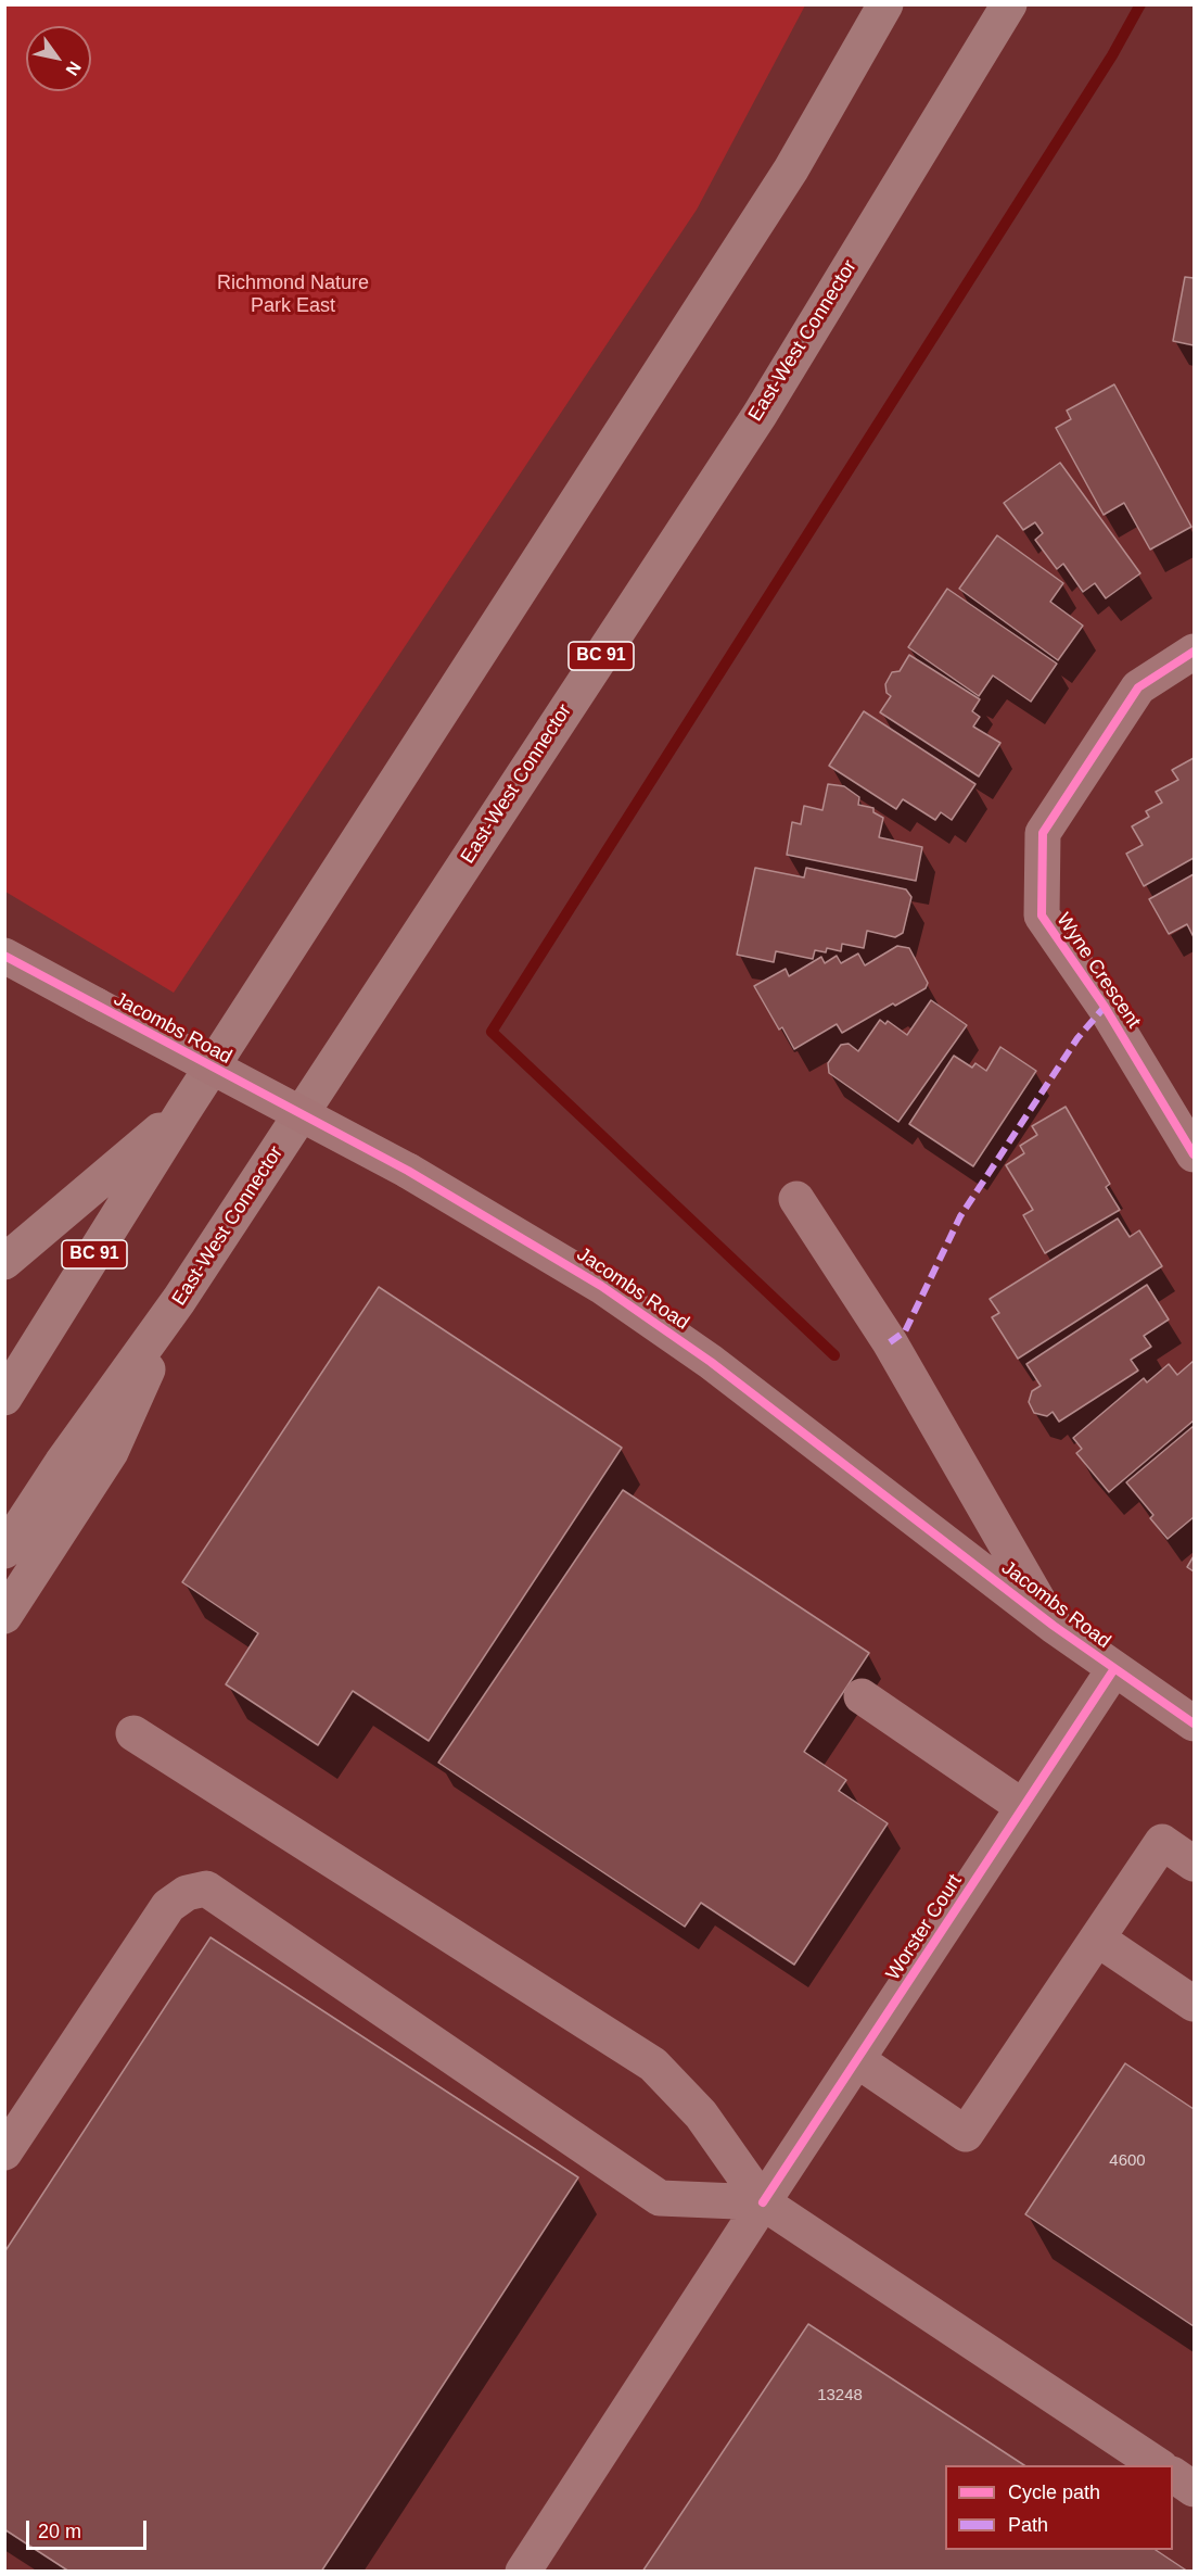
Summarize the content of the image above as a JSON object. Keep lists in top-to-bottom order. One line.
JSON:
{"streets":{"highway":["East-West Connector","BC 91"],"street":["Wyne Crescent","Jacombs Road","Worster Court"]},"crossings":[["Jacombs Road","Worster Court"]],"parks":["Richmond Nature Park East"],"house_numbers":["4600","13248"],"legend":["Cycle path","Path"],"scale_bar":"20 m","north":"bottom right"}
